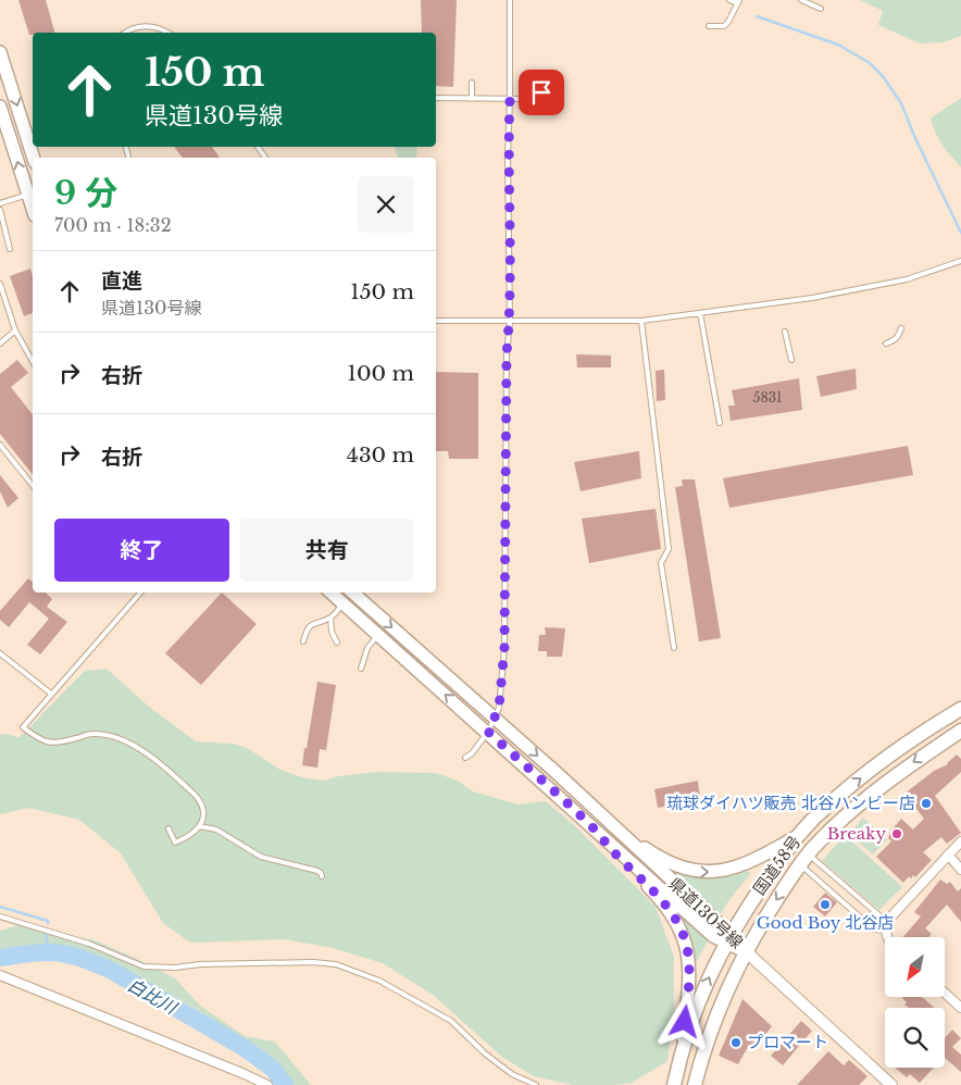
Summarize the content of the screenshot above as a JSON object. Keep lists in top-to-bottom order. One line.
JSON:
{"streets":{"highway":["国道58号"],"main road":["県道130号線"]},"crossings":[["国道58号","県道130号線"]],"water":["白比川"],"places":["琉球ダイハツ販売 北谷ハンビー店","Breaky","Good Boy 北谷店","プロマート"],"house_numbers":["5831"],"north":"bottom left","page":{"turn":["150 m","県道130号線"],"heading":["9 分","700 m · 18:32"],"list":[{"name":"直進","note":"県道130号線","value":"150 m"},{"name":"右折","value":"100 m"},{"name":"右折","value":"430 m"}],"buttons":["終了","共有"]}}
